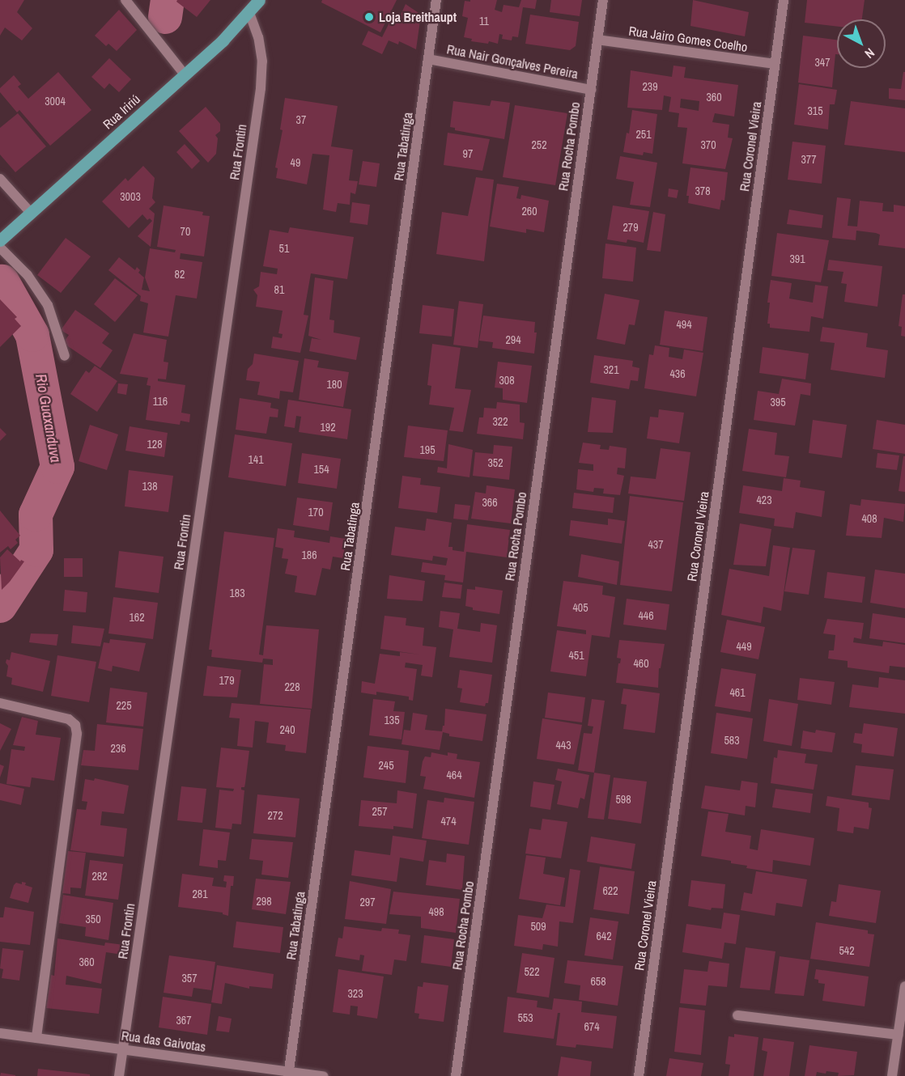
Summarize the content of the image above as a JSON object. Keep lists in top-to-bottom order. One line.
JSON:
{"streets":{"main road":["Rua Iririú"],"street":["Rua Jairo Gomes Coelho","Rua Nair Gonçalves Pereira","Rua Tabatinga","Rua Rocha Pombo","Rua Coronel Vieira","Rua Frontin","Rua das Gaivotas"]},"crossings":[["Rua Jairo Gomes Coelho","Rua Rocha Pombo"],["Rua Jairo Gomes Coelho","Rua Coronel Vieira"],["Rua Nair Gonçalves Pereira","Rua Tabatinga"],["Rua Nair Gonçalves Pereira","Rua Rocha Pombo"],["Rua Iririú","Rua Frontin"],["Rua Tabatinga","Rua das Gaivotas"],["Rua Frontin","Rua das Gaivotas"]],"water":["Rio Guaxanduva"],"places":["Loja Breithaupt"],"house_numbers":["11","347","239","360","3004","315","37","251","252","370","97","377","49","378","3003","260","279","70","51","391","82","81","494","294","321","436","308","180","116","395","322","192","128","195","141","352","154","138","423","366","170","408","437","186","183","405","446","162","449","451","460","179","228","461","225","135","240","583","443","236","245","464","598","257","272","474","282","622","281","298","297","498","350","509","642","542","360","522","357","658","323","553","367","674"],"north":"bottom right"}
